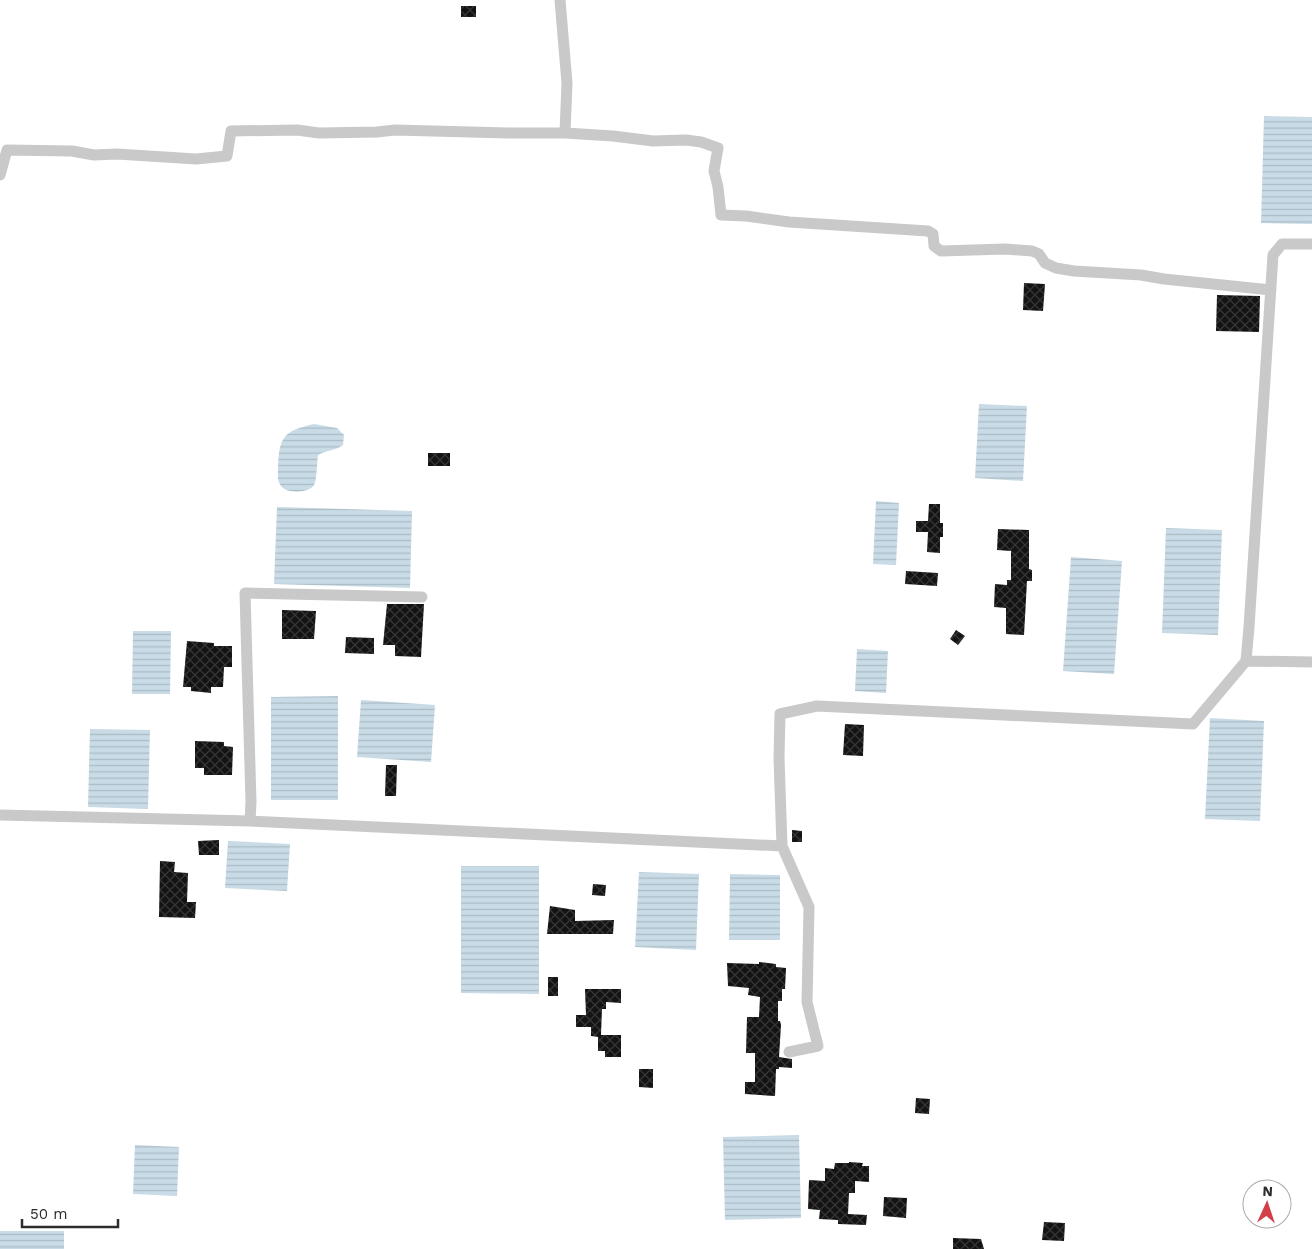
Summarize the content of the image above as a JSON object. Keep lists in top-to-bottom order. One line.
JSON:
{"scale_bar":"50 m","north":"top"}
